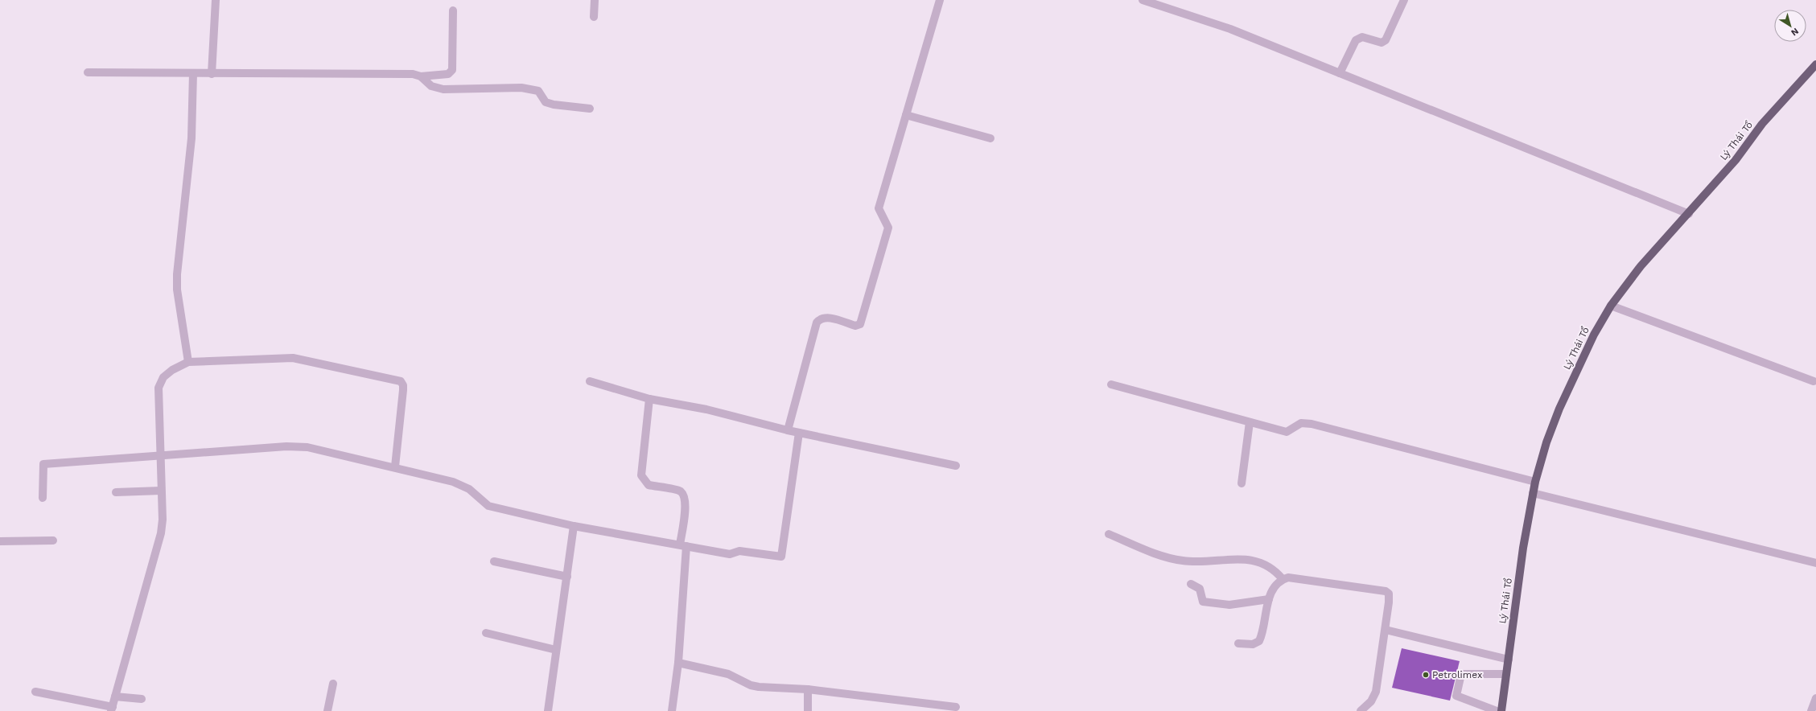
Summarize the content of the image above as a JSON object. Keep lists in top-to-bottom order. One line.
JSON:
{"streets":{"main road":["Lý Thái Tổ"]},"places":["Petrolimex"],"north":"bottom right"}
